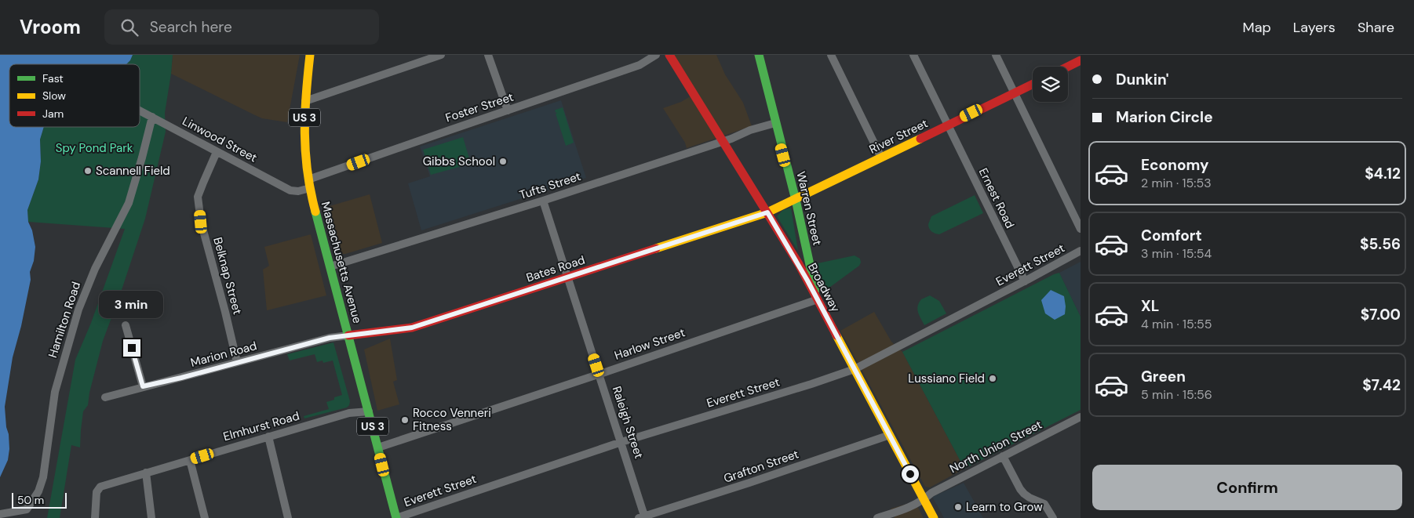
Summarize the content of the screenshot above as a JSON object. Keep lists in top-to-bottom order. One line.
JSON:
{"streets":{"main road":["US 3","River Street","Warren Street","Massachusetts Avenue","Bates Road","Broadway"],"street":["Foster Street","Linwood Street","Tufts Street","Ernest Road","Everett Street","Belknap Street","Hamilton Road","Harlow Street","Marion Road","Raleigh Street","Elmhurst Road","North Union Street","Grafton Street"]},"crossings":[["Foster Street","Linwood Street"],["Foster Street","Massachusetts Avenue"],["River Street","Ernest Road"],["River Street","Warren Street"],["River Street","Bates Road"],["River Street","Broadway"],["Linwood Street","Massachusetts Avenue"],["Linwood Street","Belknap Street"],["Linwood Street","Hamilton Road"],["Tufts Street","Warren Street"],["Tufts Street","Massachusetts Avenue"],["Tufts Street","Broadway"],["Tufts Street","Raleigh Street"],["Ernest Road","Everett Street"],["Warren Street","Broadway"],["Warren Street","Harlow Street"],["Massachusetts Avenue","Everett Street"],["Massachusetts Avenue","Bates Road"],["Massachusetts Avenue","Harlow Street"],["Massachusetts Avenue","Marion Road"],["Massachusetts Avenue","Elmhurst Road"],["Everett Street","Broadway"],["Everett Street","Raleigh Street"],["Bates Road","Broadway"],["Bates Road","Marion Road"],["Bates Road","Raleigh Street"],["Belknap Street","Marion Road"],["Broadway","Harlow Street"],["Broadway","North Union Street"],["Broadway","Grafton Street"],["Harlow Street","Raleigh Street"],["Raleigh Street","Grafton Street"]],"parks":["Spy Pond Park"],"places":["Gibbs School","Scannell Field","Lussiano Field","Rocco Venneri Fitness","Learn to Grow"],"legend":["Fast","Slow","Jam"],"scale_bar":"50 m","page":{"header":"Vroom","search":"Search here","nav":["Map","Layers","Share"],"banner":["Dunkin'","Marion Circle"],"list":[{"name":"Economy","note":"2 min · 15:53","value":"$4.12"},{"name":"Comfort","note":"3 min · 15:54","value":"$5.56"},{"name":"XL","note":"4 min · 15:55","value":"$7.00"},{"name":"Green","note":"5 min · 15:56","value":"$7.42"}],"bubble":"3 min","buttons":"Confirm","scale":"50 m"}}
